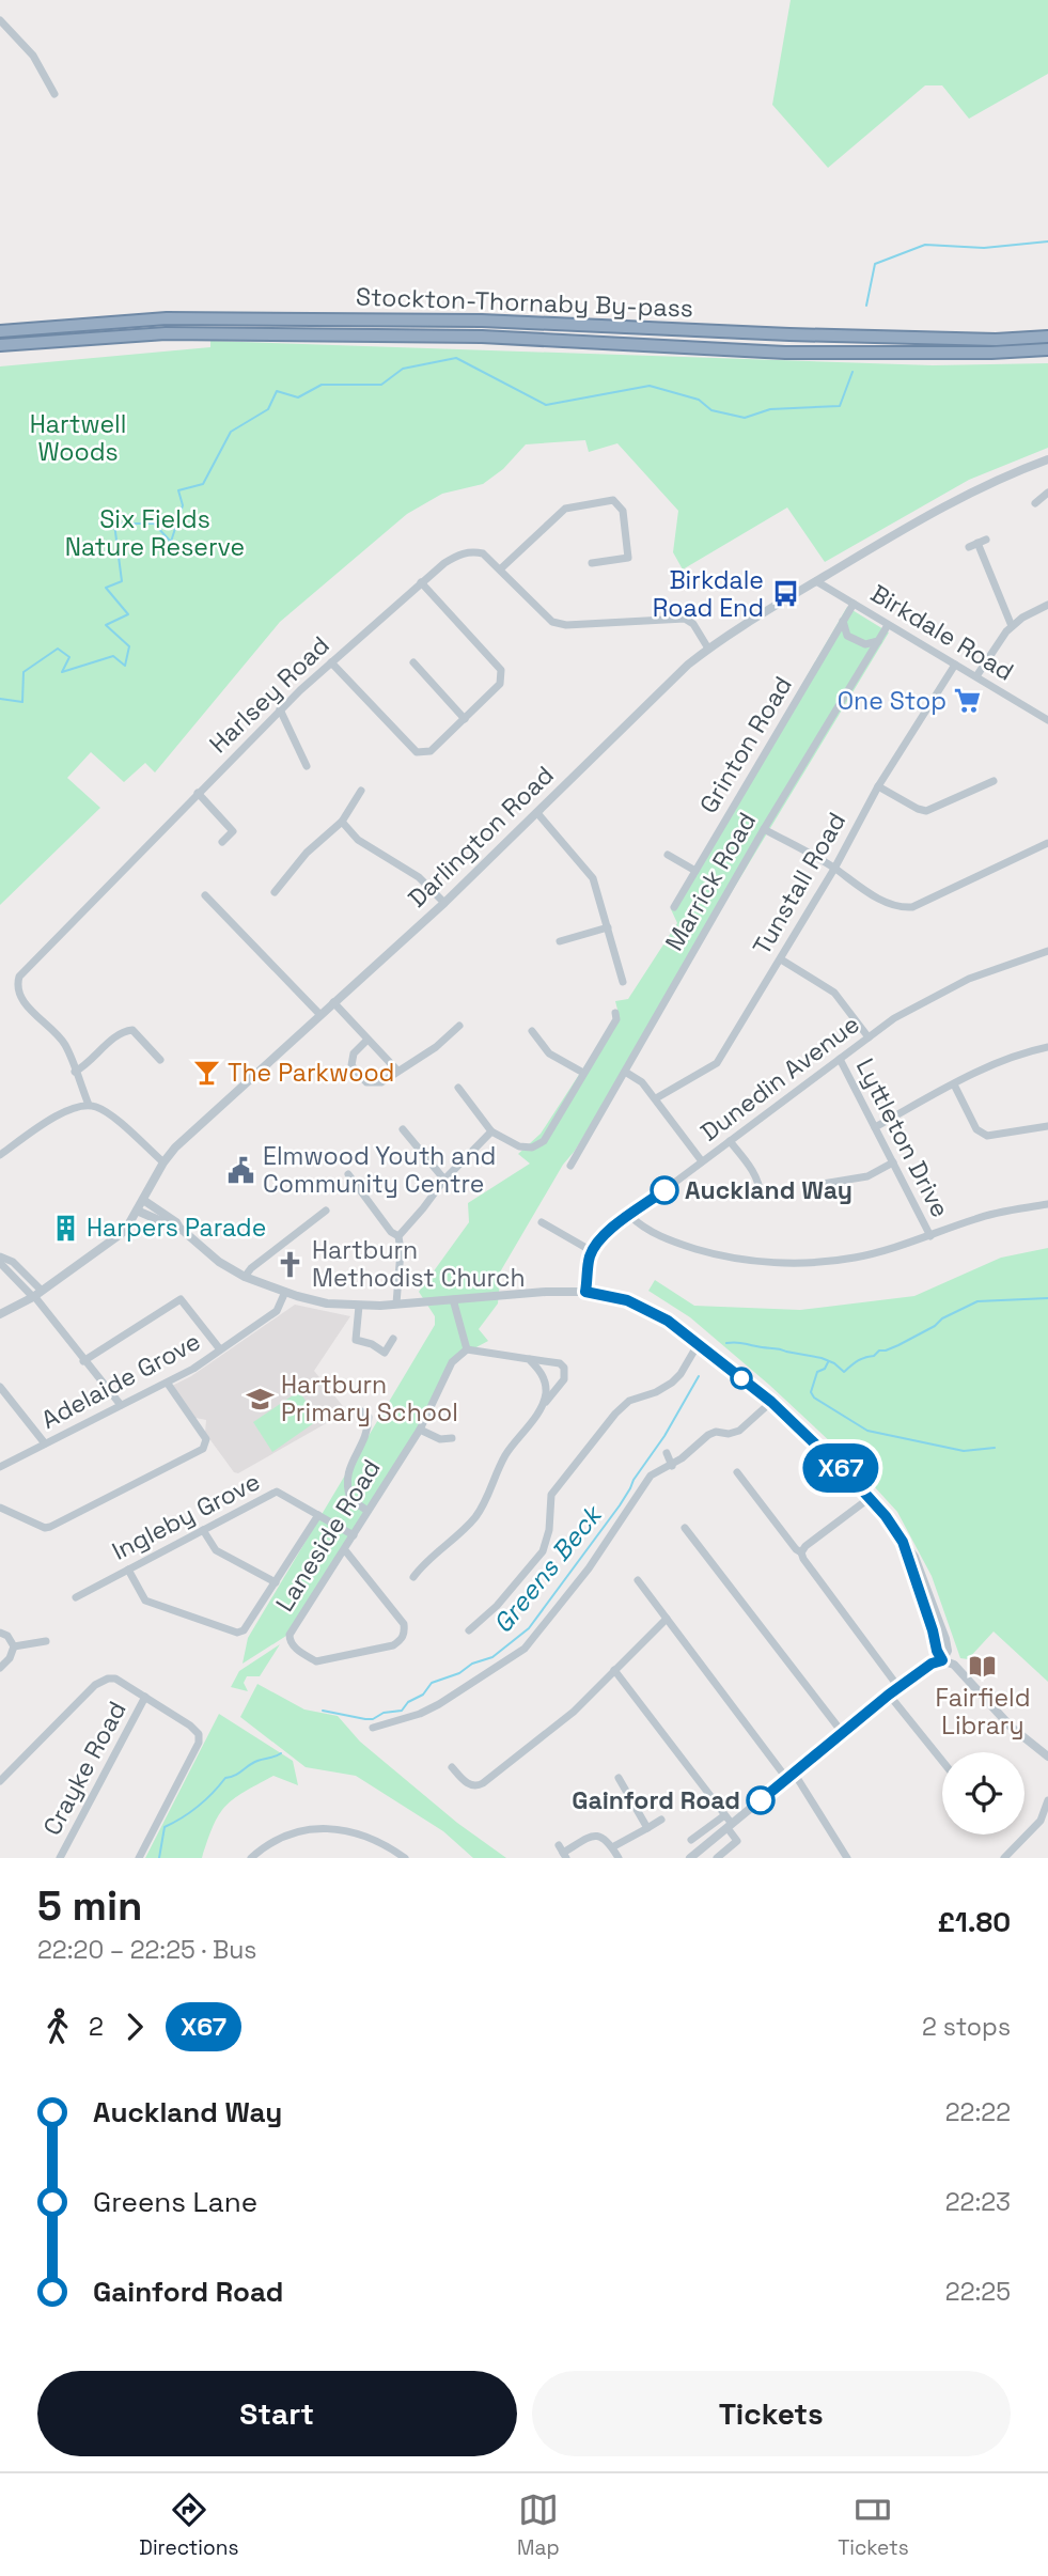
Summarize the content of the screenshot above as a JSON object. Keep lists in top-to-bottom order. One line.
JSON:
{"streets":{"highway":["Stockton-Thornaby By-pass"],"street":["Birkdale Road","Harlsey Road","Grinton Road","Darlington Road","Marrick Road","Tunstall Road","Dunedin Avenue","Lyttleton Drive","Adelaide Grove","Ingleby Grove","Laneside Road","Crayke Road"]},"crossings":[["Birkdale Road","Grinton Road"],["Birkdale Road","Darlington Road"],["Birkdale Road","Marrick Road"],["Birkdale Road","Tunstall Road"],["Harlsey Road","Darlington Road"],["Dunedin Avenue","Lyttleton Drive"],["Ingleby Grove","Laneside Road"]],"water":["Greens Beck"],"parks":["Hartwell Woods","Six Fields Nature Reserve"],"places":{"bus stop":["Birkdale Road End"],"supermarket":["One Stop"],"bar":["The Parkwood"],"public building":["Elmwood Youth and Community Centre"],"other":["Auckland Way","Gainford Road"],"building":["Harpers Parade"],"church":["Hartburn Methodist Church"],"school or university":["Hartburn Primary School"],"library":["Fairfield Library"]},"lines":["bus line X67"],"page":{"on_map":"X67","heading":["5 min","22:20 – 22:25 · Bus","£1.80"],"legs":["2","X67","2 stops"],"list":[{"name":"Auckland Way","value":"22:22"},{"name":"Greens Lane","value":"22:23"},{"name":"Gainford Road","value":"22:25"}],"buttons":["Start","Tickets"],"tabs":["Directions","Map","Tickets"]}}
